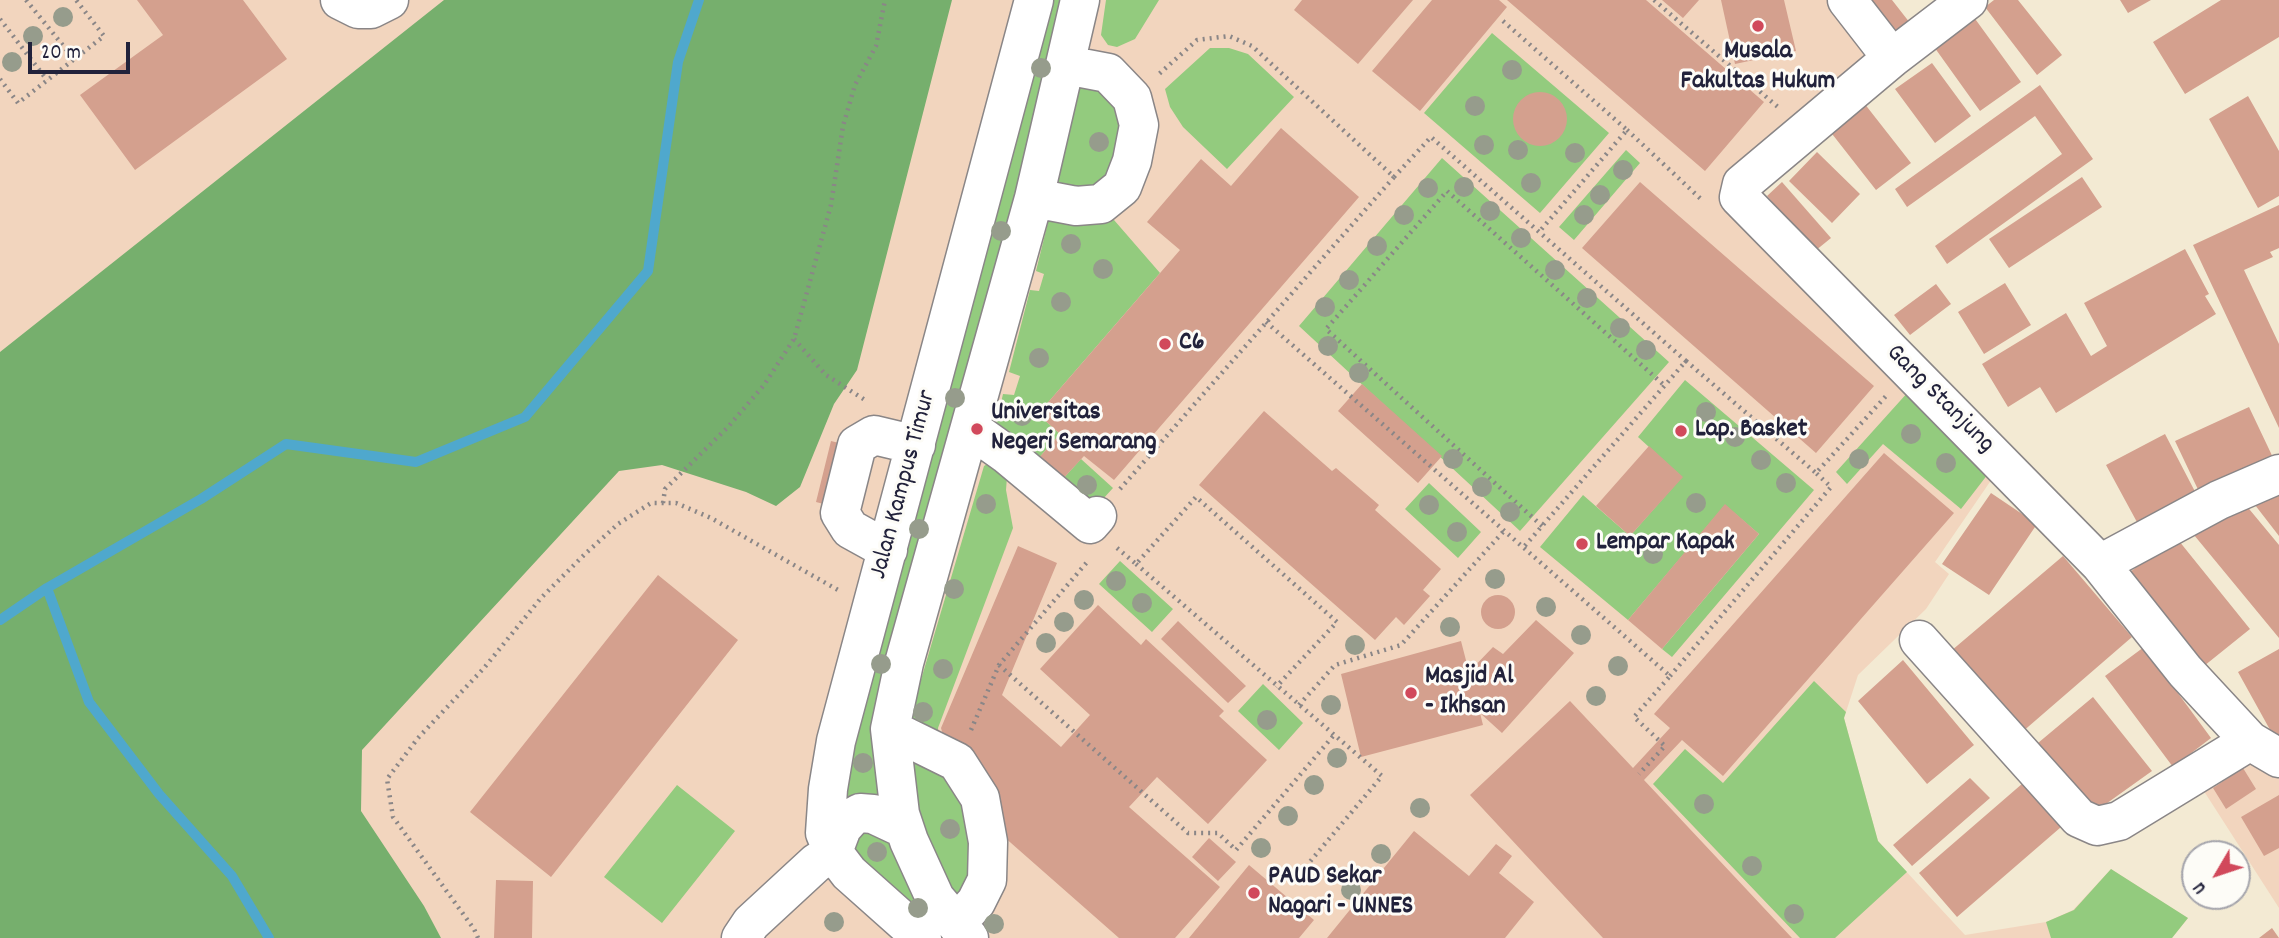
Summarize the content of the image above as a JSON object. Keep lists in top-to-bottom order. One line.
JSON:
{"streets":{"street":["Gang Stanjung","Jalan Kampus Timur"]},"places":["Musala Fakultas Hukum","C6","Universitas Negeri Semarang","Lap. Basket","Lempar Kapak","Masjid Al - Ikhsan","PAUD Sekar Nagari - UNNES"],"scale_bar":"20 m","north":"bottom left"}
